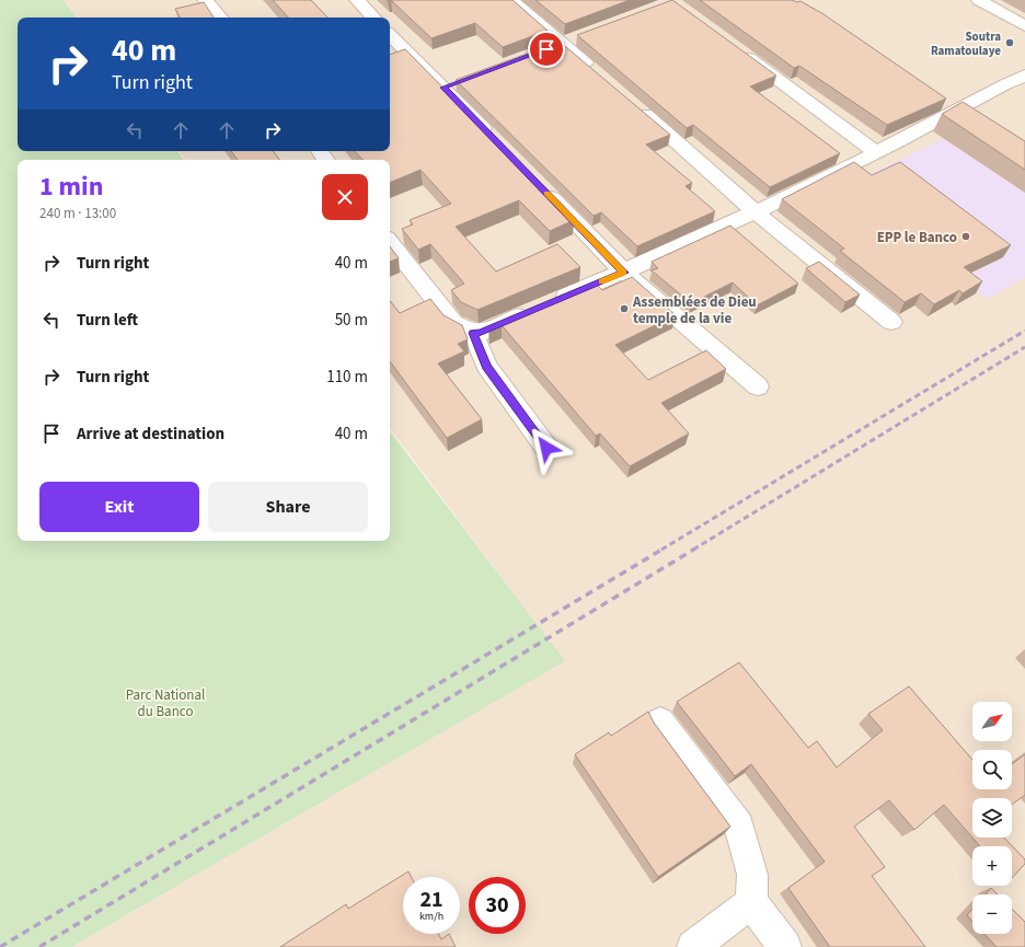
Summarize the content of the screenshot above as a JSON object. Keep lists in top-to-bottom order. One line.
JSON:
{"parks":["Parc National du Banco"],"places":["Soutra Ramatoulaye","EPP le Banco","Assemblées de Dieu temple de la vie"],"north":"top right","page":{"turn":["40 m","Turn right"],"heading":["1 min","240 m · 13:00"],"list":[{"name":"Turn right","value":"40 m"},{"name":"Turn left","value":"50 m"},{"name":"Turn right","value":"110 m"},{"name":"Arrive at destination","value":"40 m"}],"buttons":["Exit","Share"],"map_buttons":["+","−"],"speed":"21 km/h","limit":"30"}}
